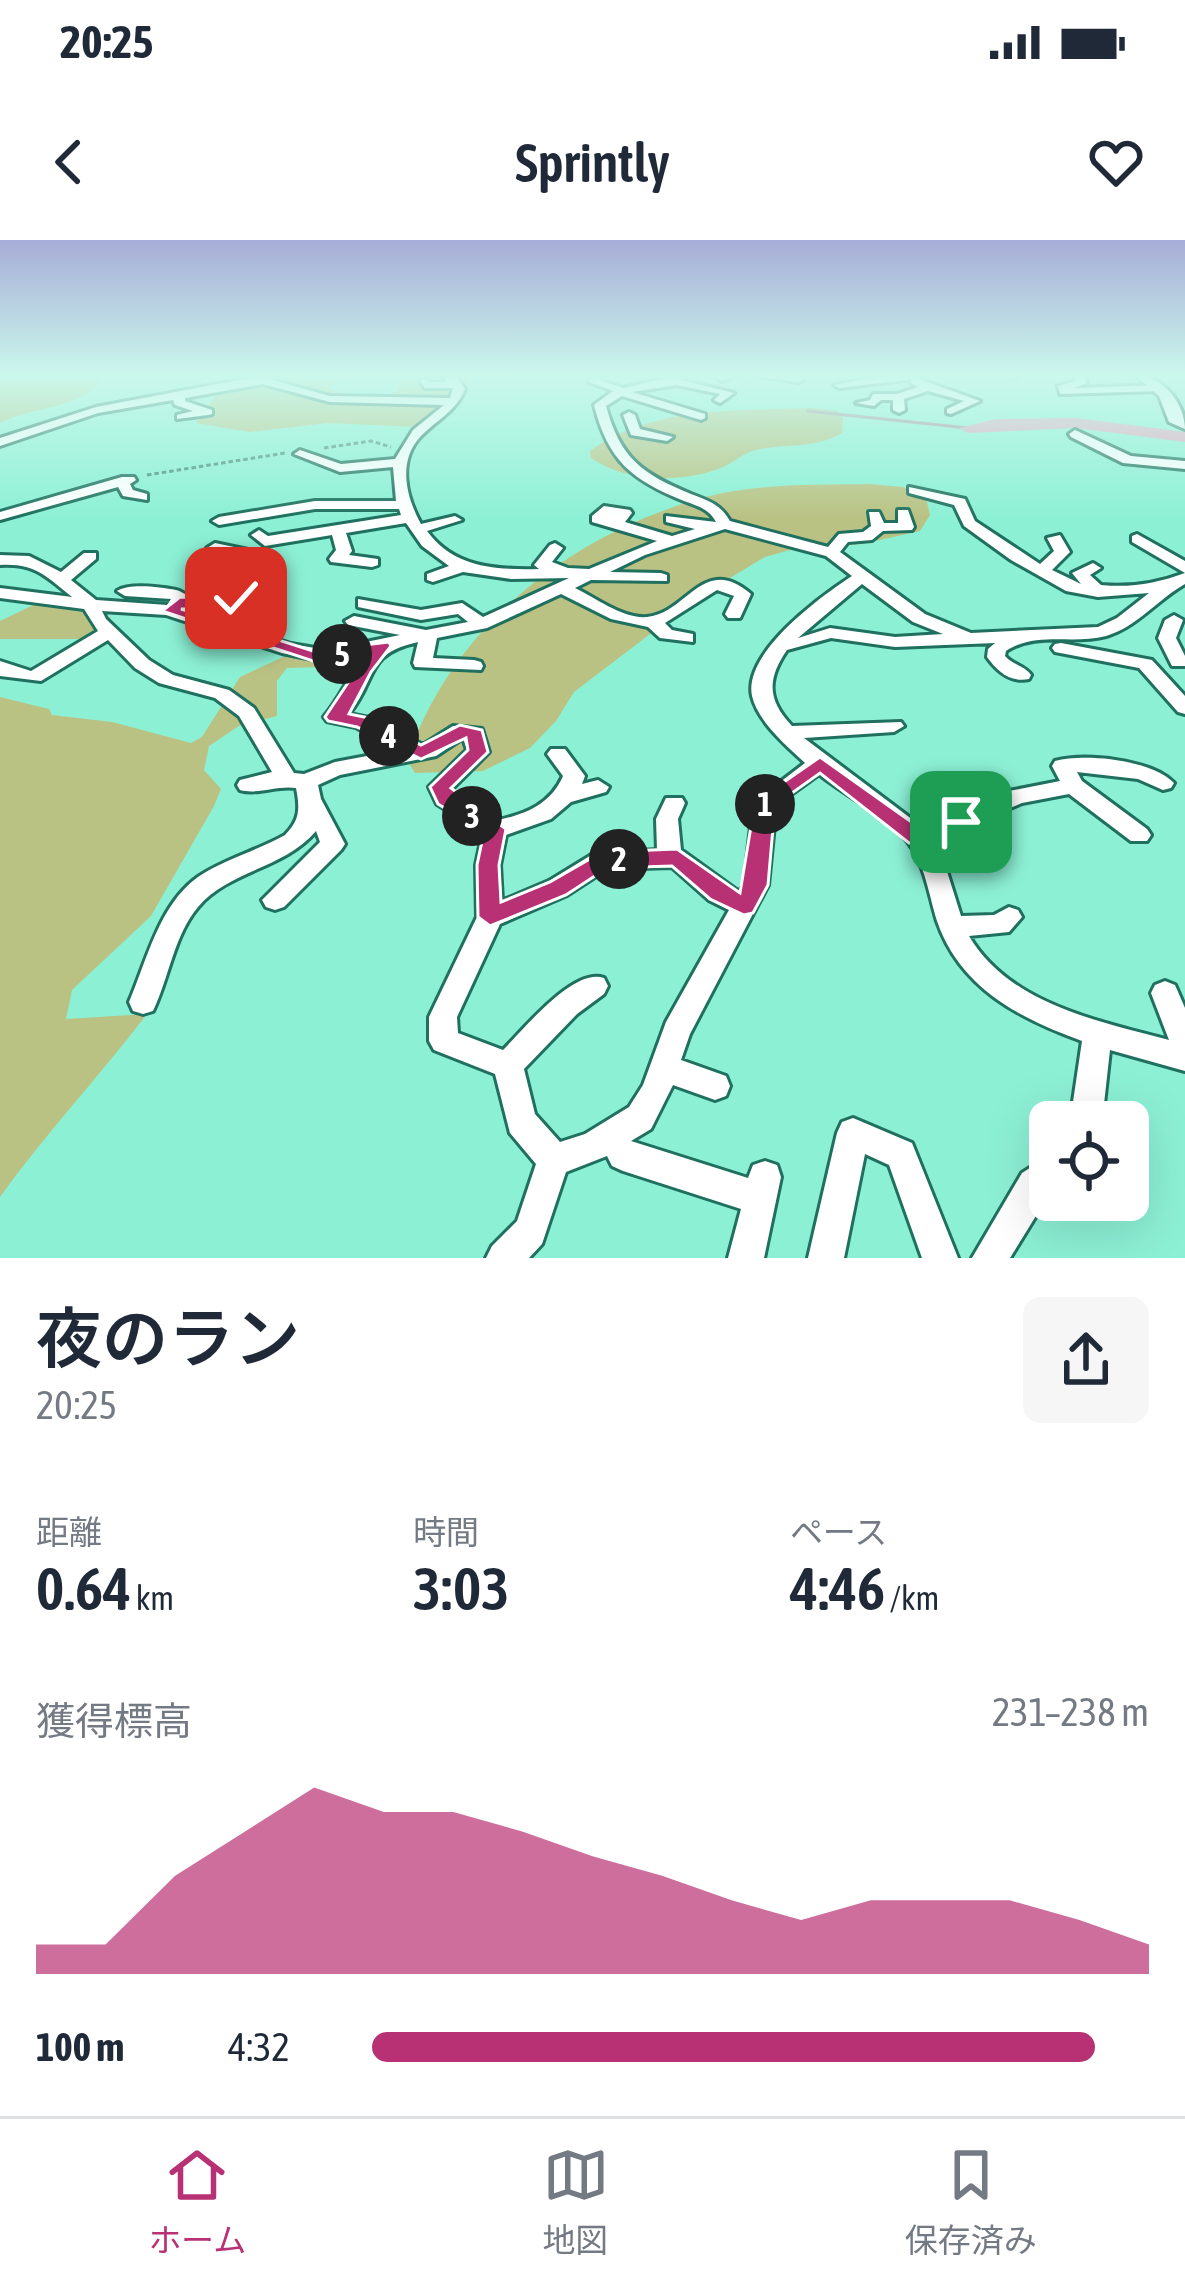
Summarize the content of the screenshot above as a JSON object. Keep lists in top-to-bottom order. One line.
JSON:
{"page":{"status":"20:25","header":"Sprintly","pins":["5","4","1","3","2"],"heading":["夜のラン","20:25"],"stats":[["距離","0.64 km"],["時間","3:03"],["ペース","4:46 /km"]],"chart":["獲得標高","231–238 m"],"list":[{"name":"100 m","note":"4:32"}],"tabs":["ホーム","地図","保存済み"]}}
